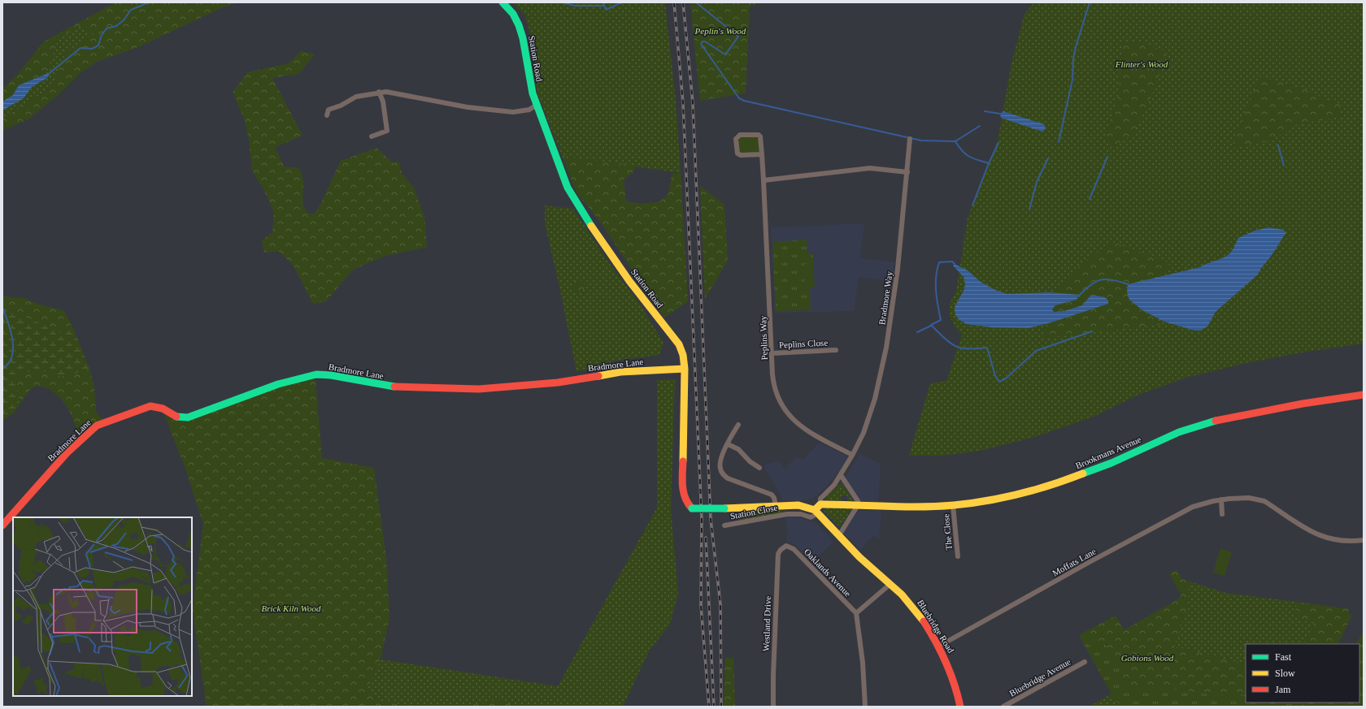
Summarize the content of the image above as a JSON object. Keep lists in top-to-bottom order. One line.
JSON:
{"streets":{"street":["Station Road","Bradmore Way","Peplins Way","Peplins Close","Bradmore Lane","Brookmans Avenue","Station Close","The Close","Moffats Lane","Oaklands Avenue","Westland Drive","Bluebridge Road","Bluebridge Avenue"]},"crossings":[["Station Road","Bradmore Lane"],["Station Road","Station Close"],["Station Road","Bluebridge Road"],["Bradmore Way","Peplins Way"],["Bradmore Way","Brookmans Avenue"],["Peplins Way","Peplins Close"],["Brookmans Avenue","The Close"],["Station Close","Bluebridge Road"],["Moffats Lane","Bluebridge Road"],["Oaklands Avenue","Westland Drive"]],"parks":["Peplin's Wood","Flinter's Wood","Brick Kiln Wood","Gobions Wood"],"legend":["Fast","Slow","Jam"]}
